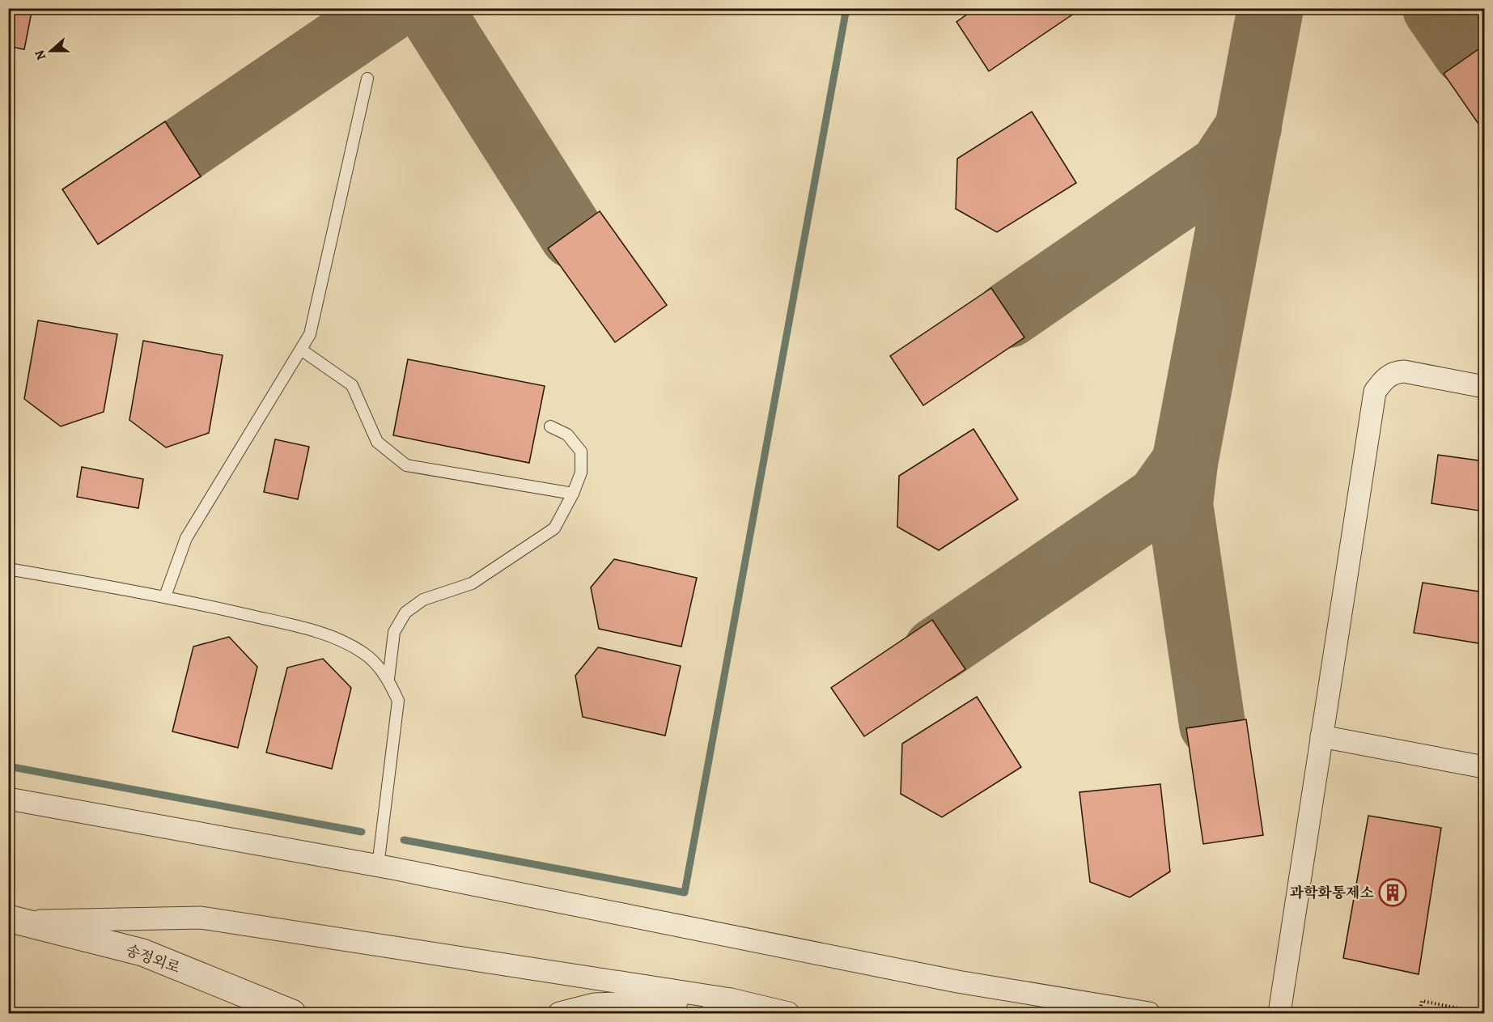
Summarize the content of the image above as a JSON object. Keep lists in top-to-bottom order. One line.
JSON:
{"streets":{"street":["송정외로"]},"places":{"building":["과학화통제소"]},"north":"left"}
